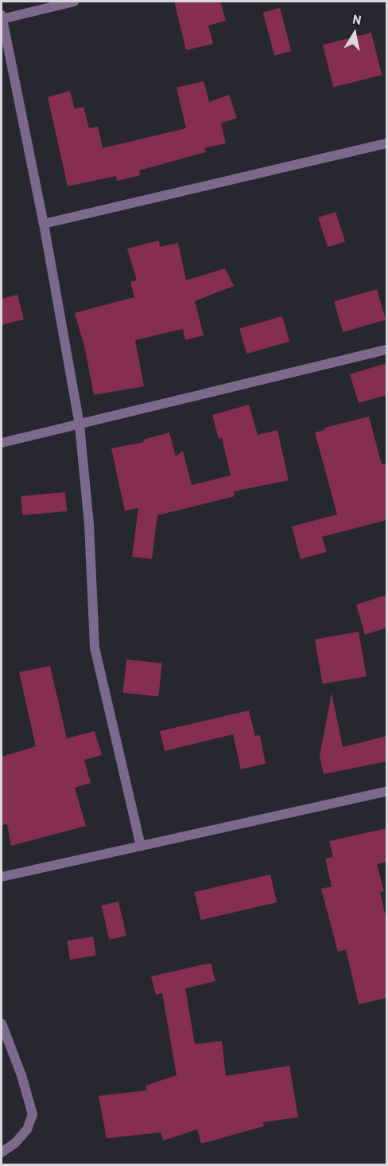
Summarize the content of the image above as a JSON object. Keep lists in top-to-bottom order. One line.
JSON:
{"north":"top"}
